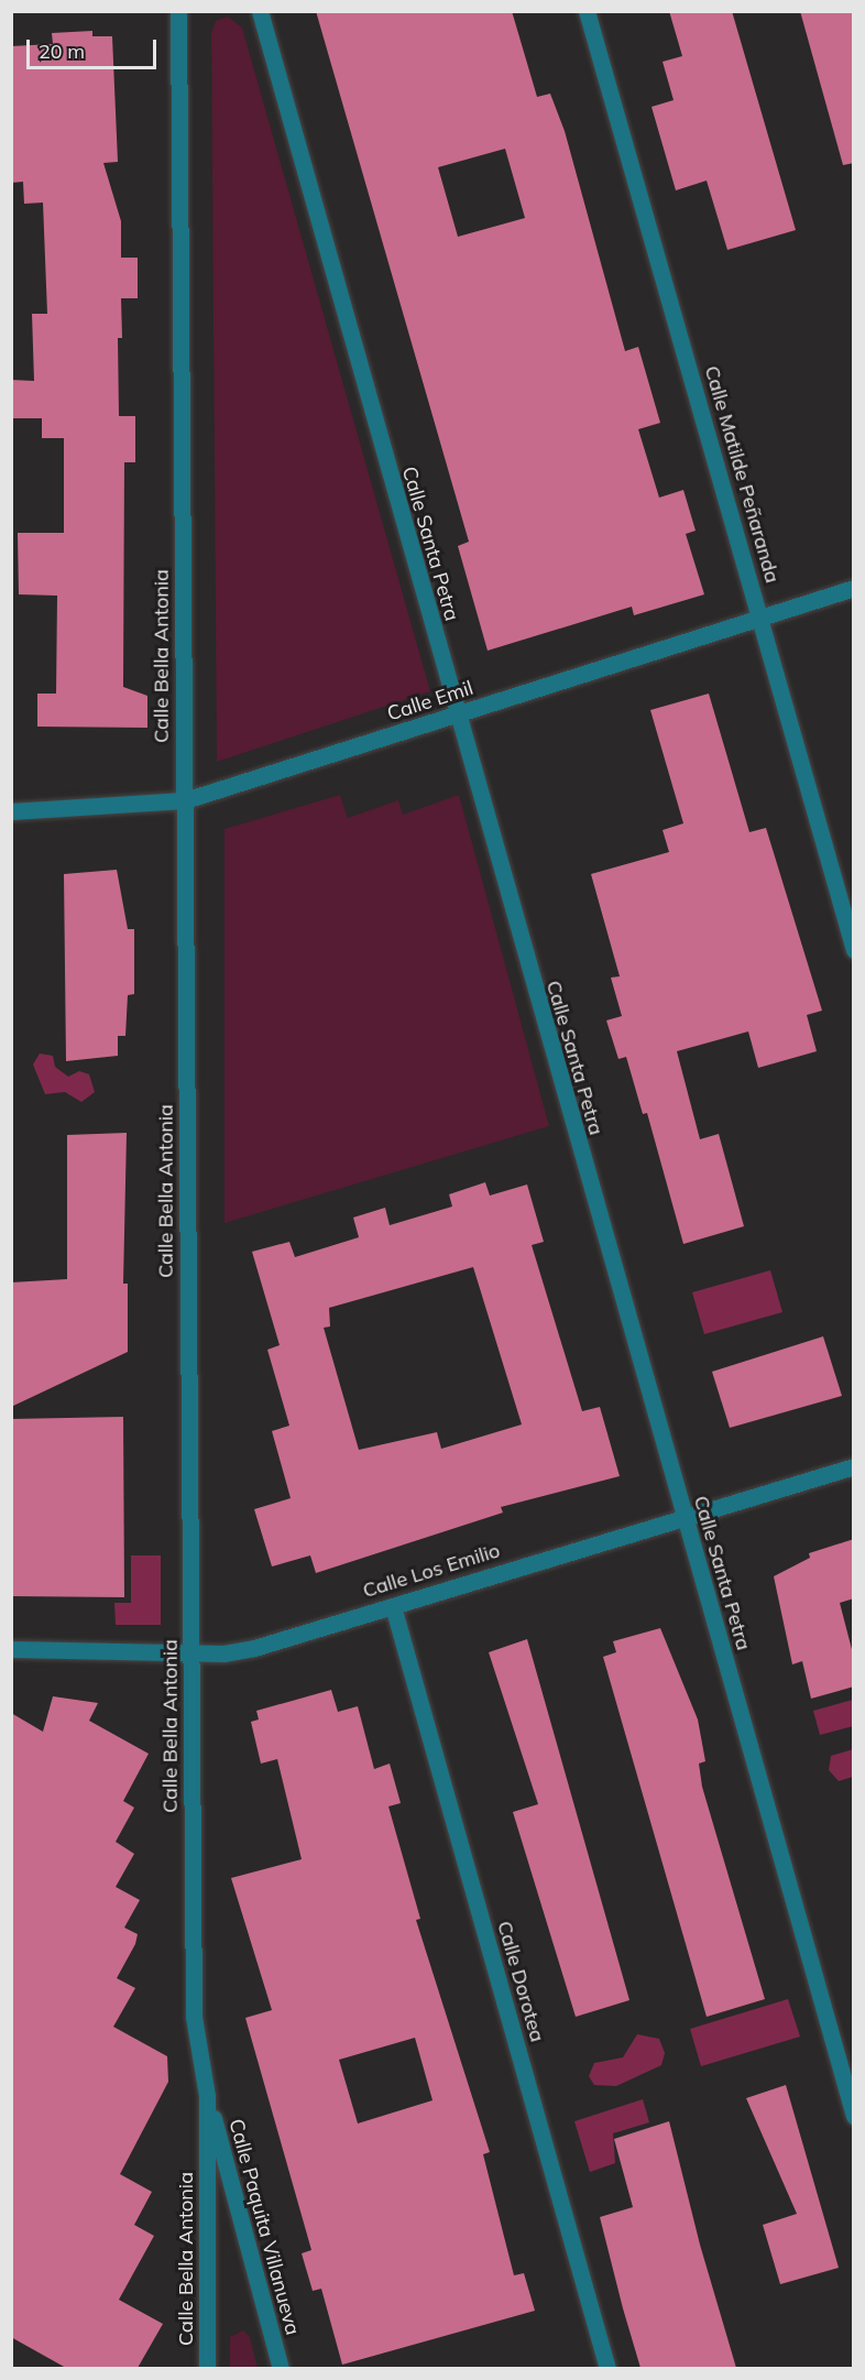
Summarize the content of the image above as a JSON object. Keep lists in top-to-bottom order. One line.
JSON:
{"streets":{"street":["Calle Matilde Peñaranda","Calle Santa Petra","Calle Bella Antonia","Calle Emil","Calle Los Emilio","Calle Dorotea","Calle Paquita Villanueva"]},"crossings":[["Calle Matilde Peñaranda","Calle Emil"],["Calle Santa Petra","Calle Emil"],["Calle Santa Petra","Calle Los Emilio"],["Calle Bella Antonia","Calle Emil"],["Calle Bella Antonia","Calle Los Emilio"],["Calle Bella Antonia","Calle Paquita Villanueva"],["Calle Los Emilio","Calle Dorotea"]],"scale_bar":"20 m"}
